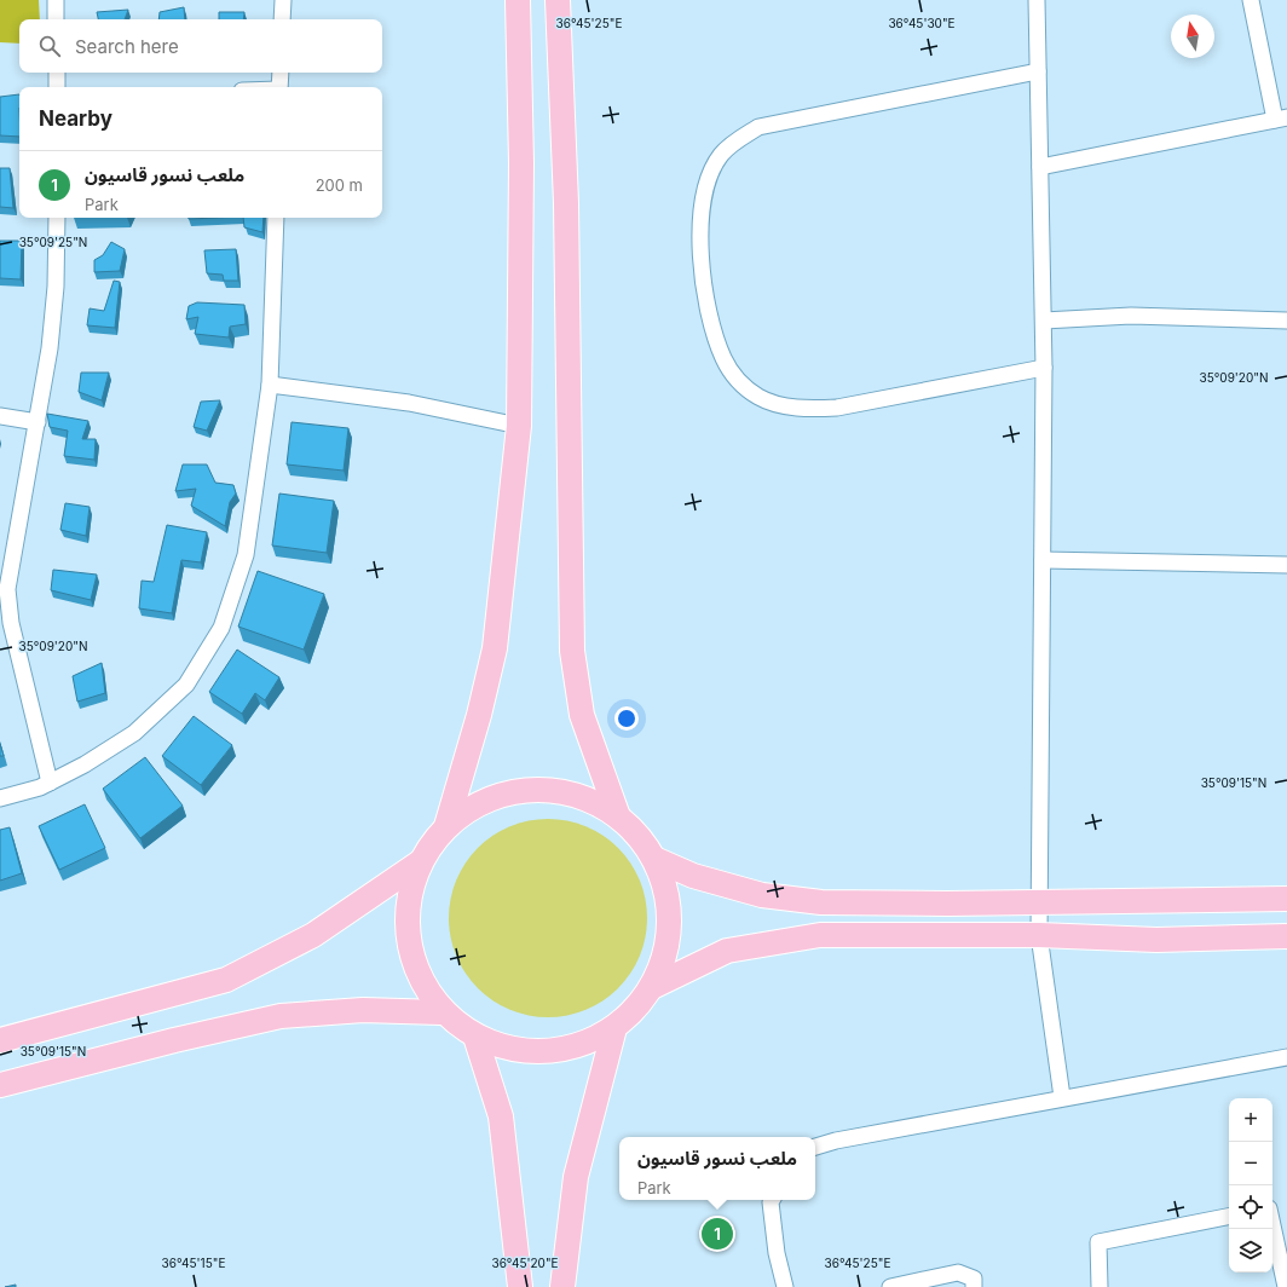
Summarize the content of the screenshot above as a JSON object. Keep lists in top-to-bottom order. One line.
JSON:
{"north":"top","page":{"search":"Search here","heading":"Nearby","list":[{"mark":"1","name":"ملعب نسور قاسيون","note":"Park","value":"200 m"}],"map_buttons":["+","−"],"popup":["ملعب نسور قاسيون","Park"],"pins":"1"},"coordinates":["36°45'25\"E","36°45'30\"E","35°09'25\"N","35°09'20\"N","35°09'15\"N","36°45'15\"E","36°45'20\"E"]}
